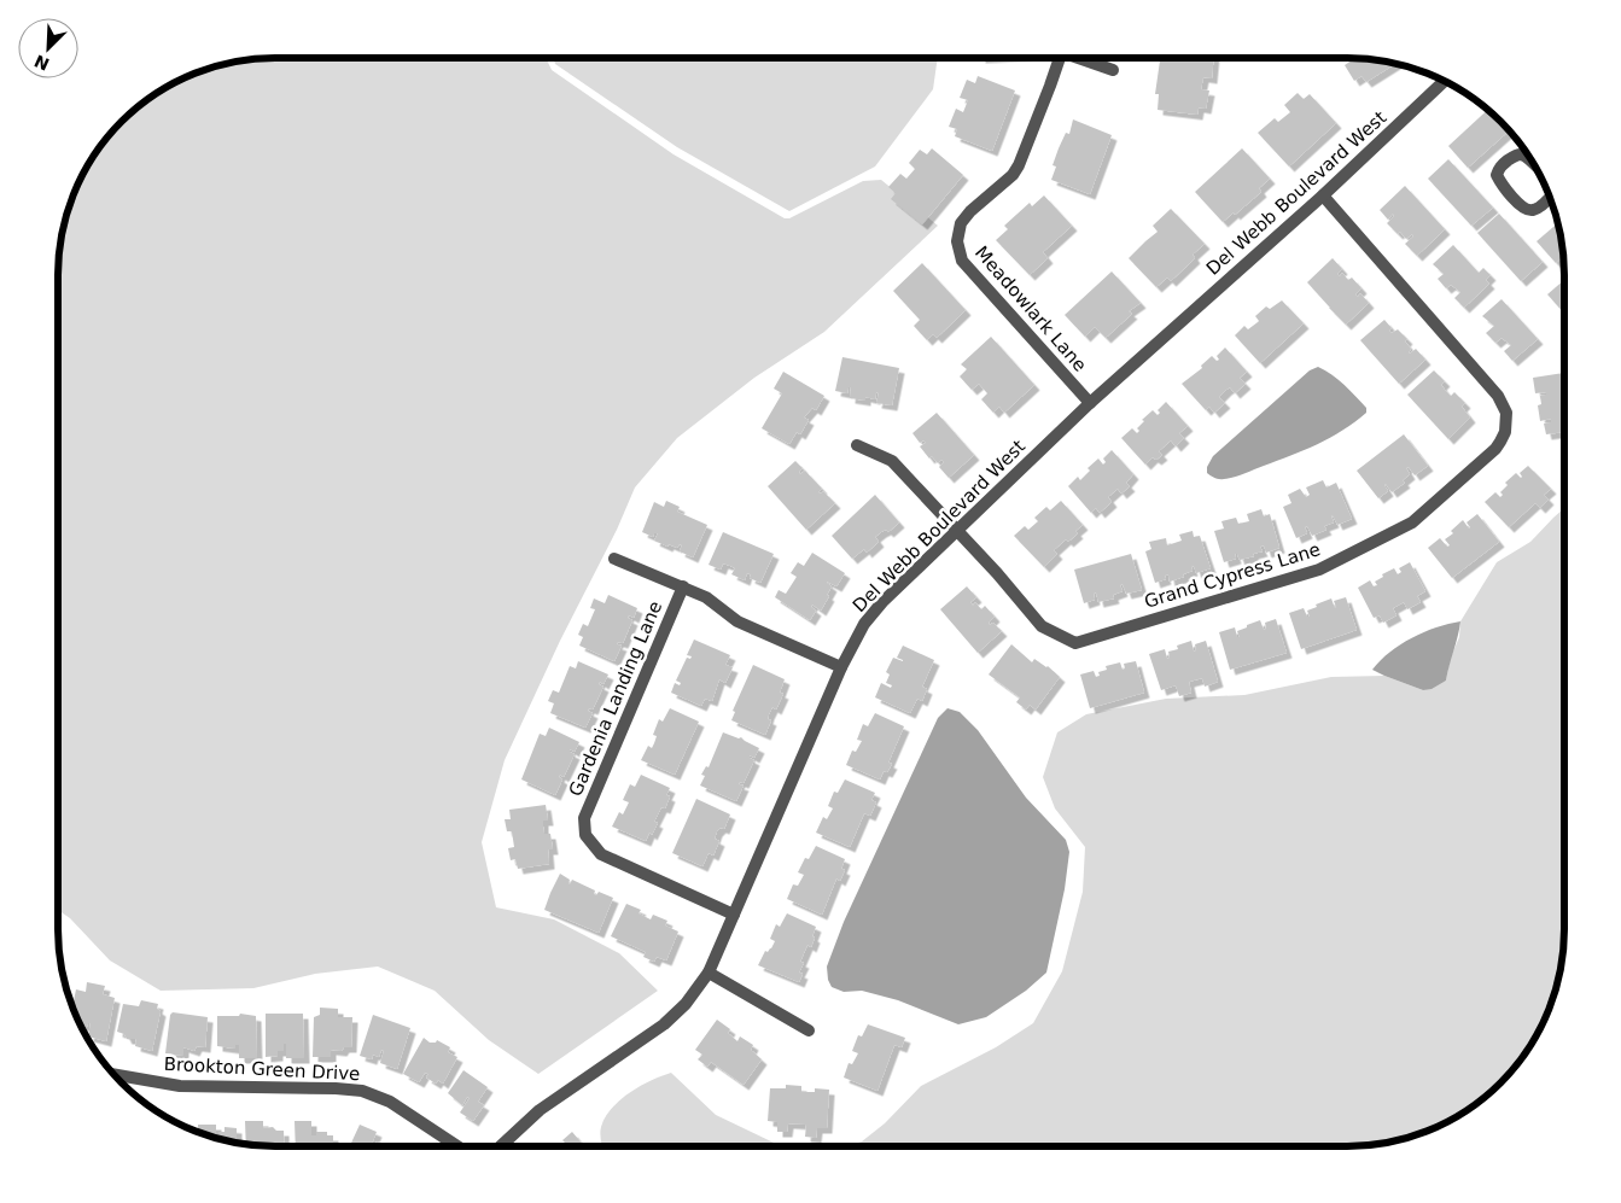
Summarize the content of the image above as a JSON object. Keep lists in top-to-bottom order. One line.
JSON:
{"streets":{"street":["Del Webb Boulevard West","Meadowlark Lane","Grand Cypress Lane","Gardenia Landing Lane","Brookton Green Drive"]},"crossings":[["Del Webb Boulevard West","Meadowlark Lane"],["Del Webb Boulevard West","Grand Cypress Lane"],["Del Webb Boulevard West","Gardenia Landing Lane"]],"north":"bottom left"}
